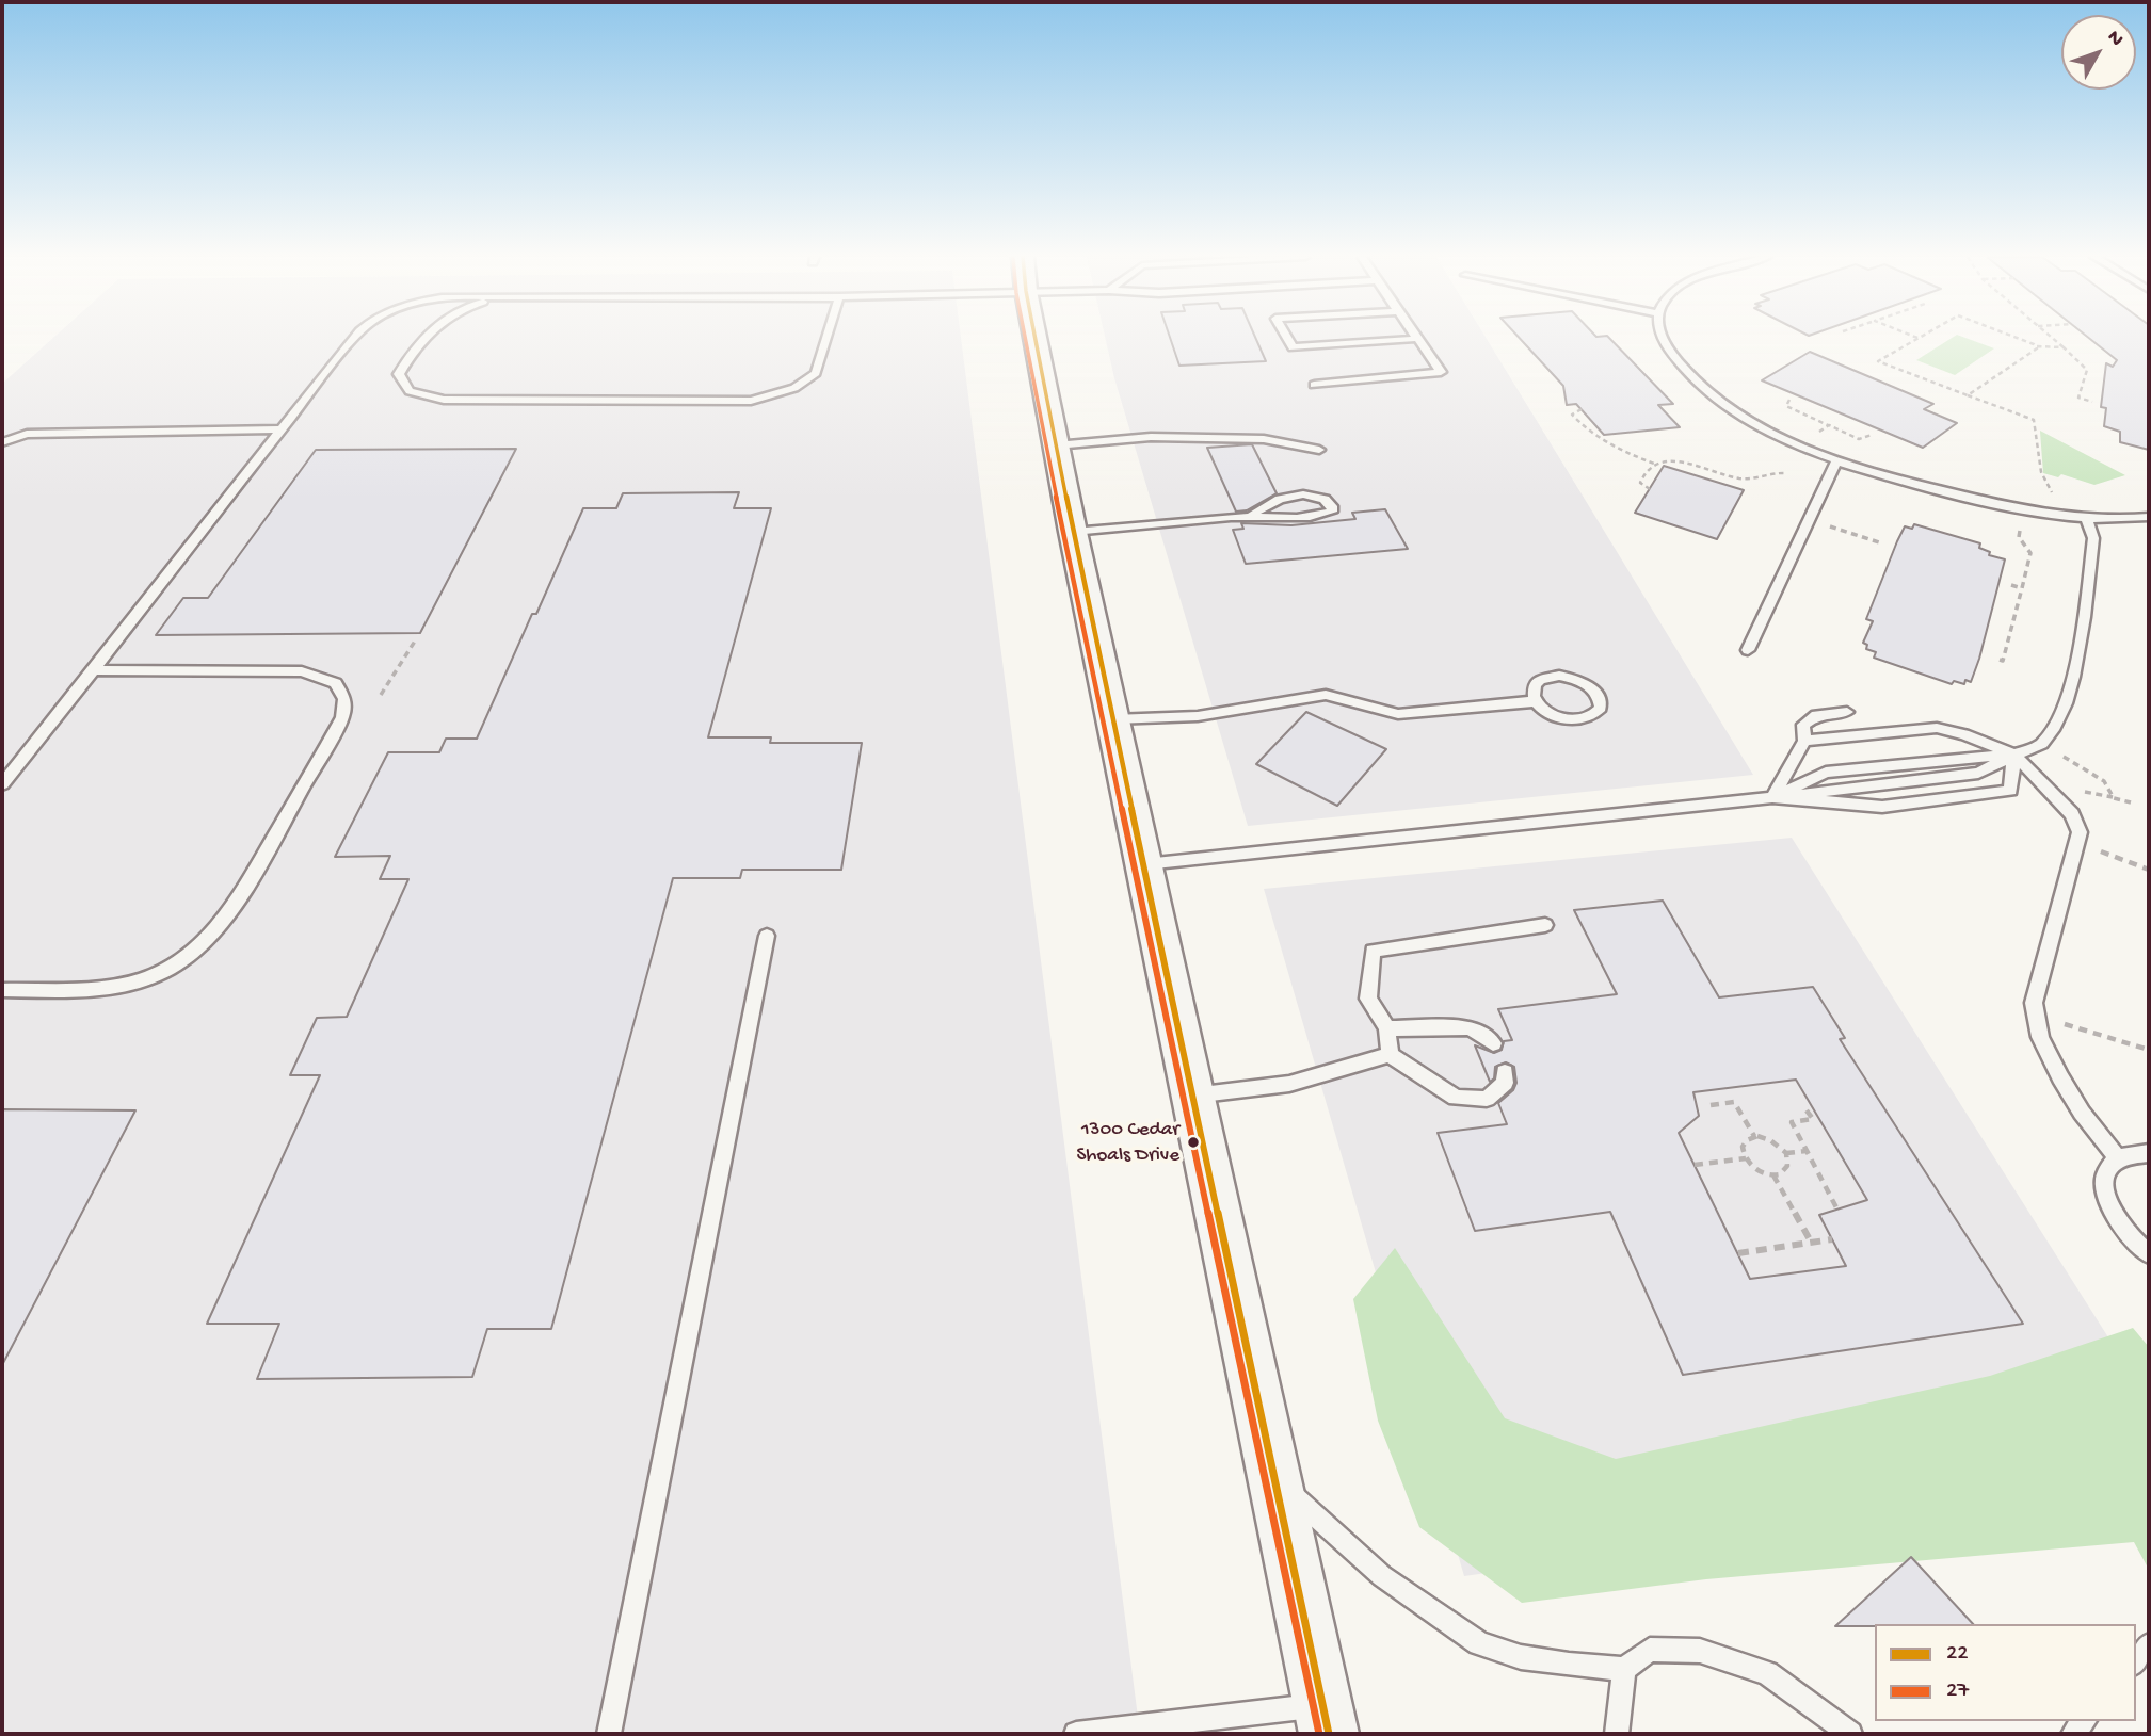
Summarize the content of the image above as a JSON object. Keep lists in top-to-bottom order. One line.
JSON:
{"places":["1300 Cedar Shoals Drive"],"lines":["transit line 22","transit line 27"],"legend":["22","27"],"north":"top right"}
